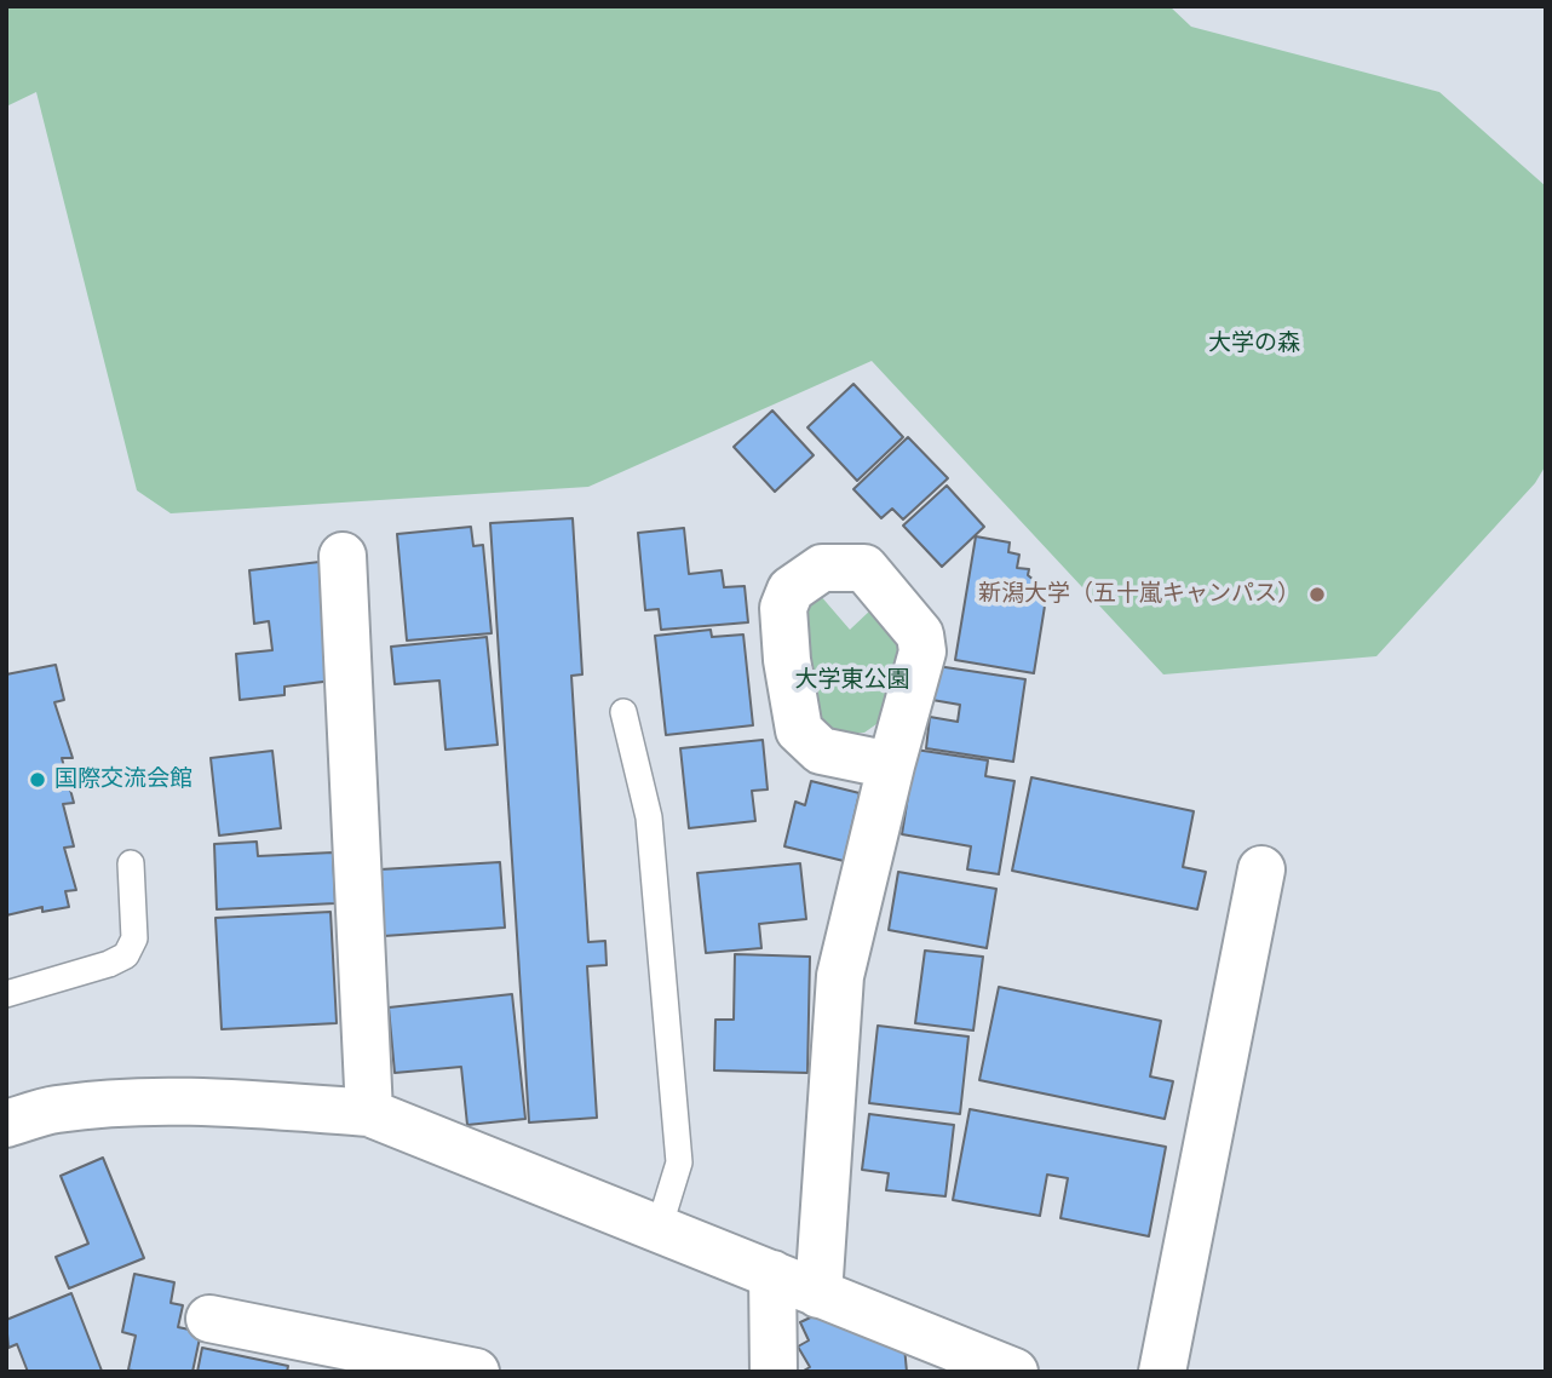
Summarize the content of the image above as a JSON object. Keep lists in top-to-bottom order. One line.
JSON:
{"parks":["大学の森","大学東公園"],"places":["新潟大学（五十嵐キャンパス）","国際交流会館"]}
